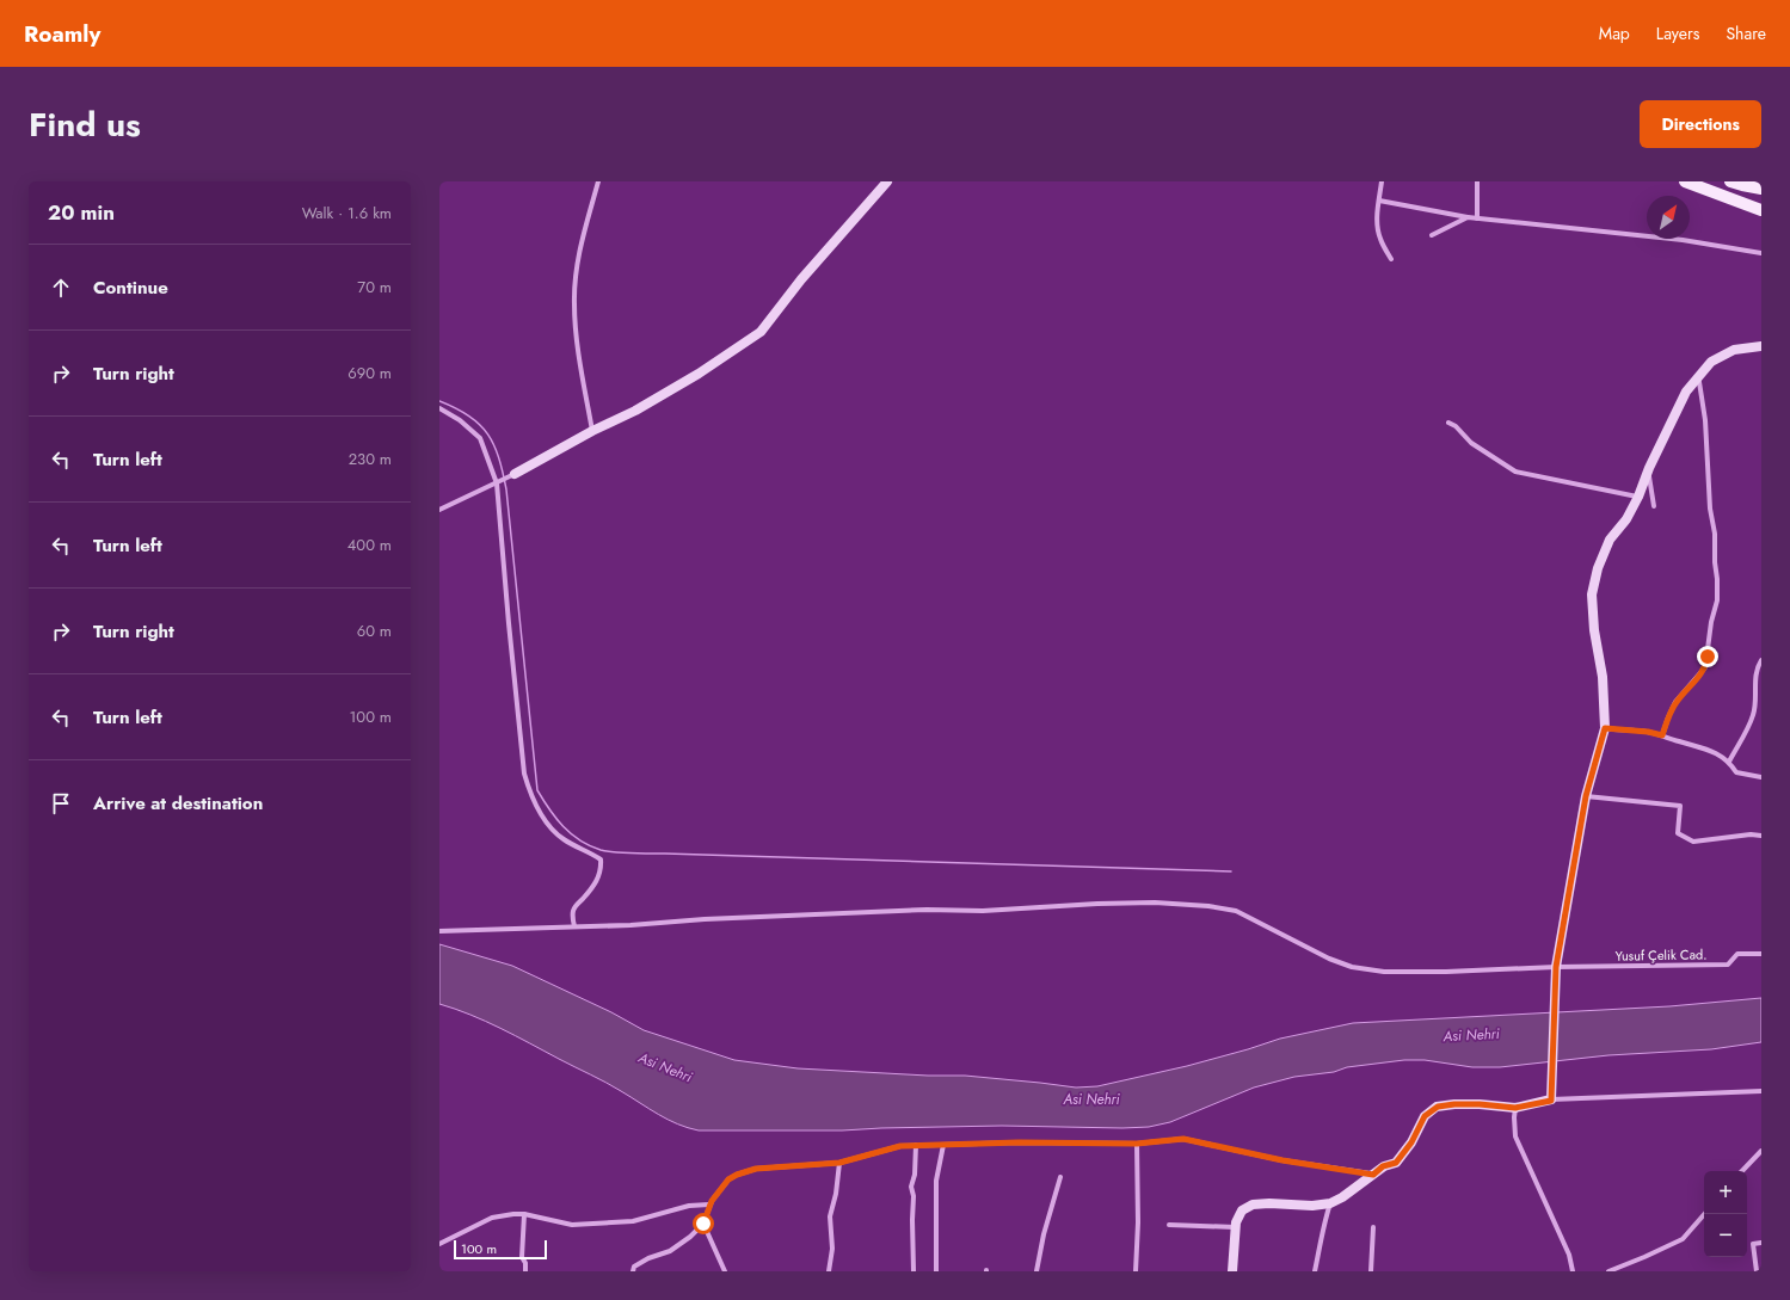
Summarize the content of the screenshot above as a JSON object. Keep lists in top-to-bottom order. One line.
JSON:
{"streets":{"street":["Yusuf Çelik Cad."]},"water":["Asi Nehri"],"scale_bar":"100 m","north":"top right","page":{"header":"Roamly","nav":["Map","Layers","Share"],"title":"Find us","buttons":"Directions","heading":["20 min","Walk · 1.6 km"],"list":[["Continue","70 m"],["Turn right","690 m"],["Turn left","230 m"],["Turn left","400 m"],["Turn right","60 m"],["Turn left","100 m"],"Arrive at destination"],"map_buttons":["+","−"],"scale":"100 m"}}
